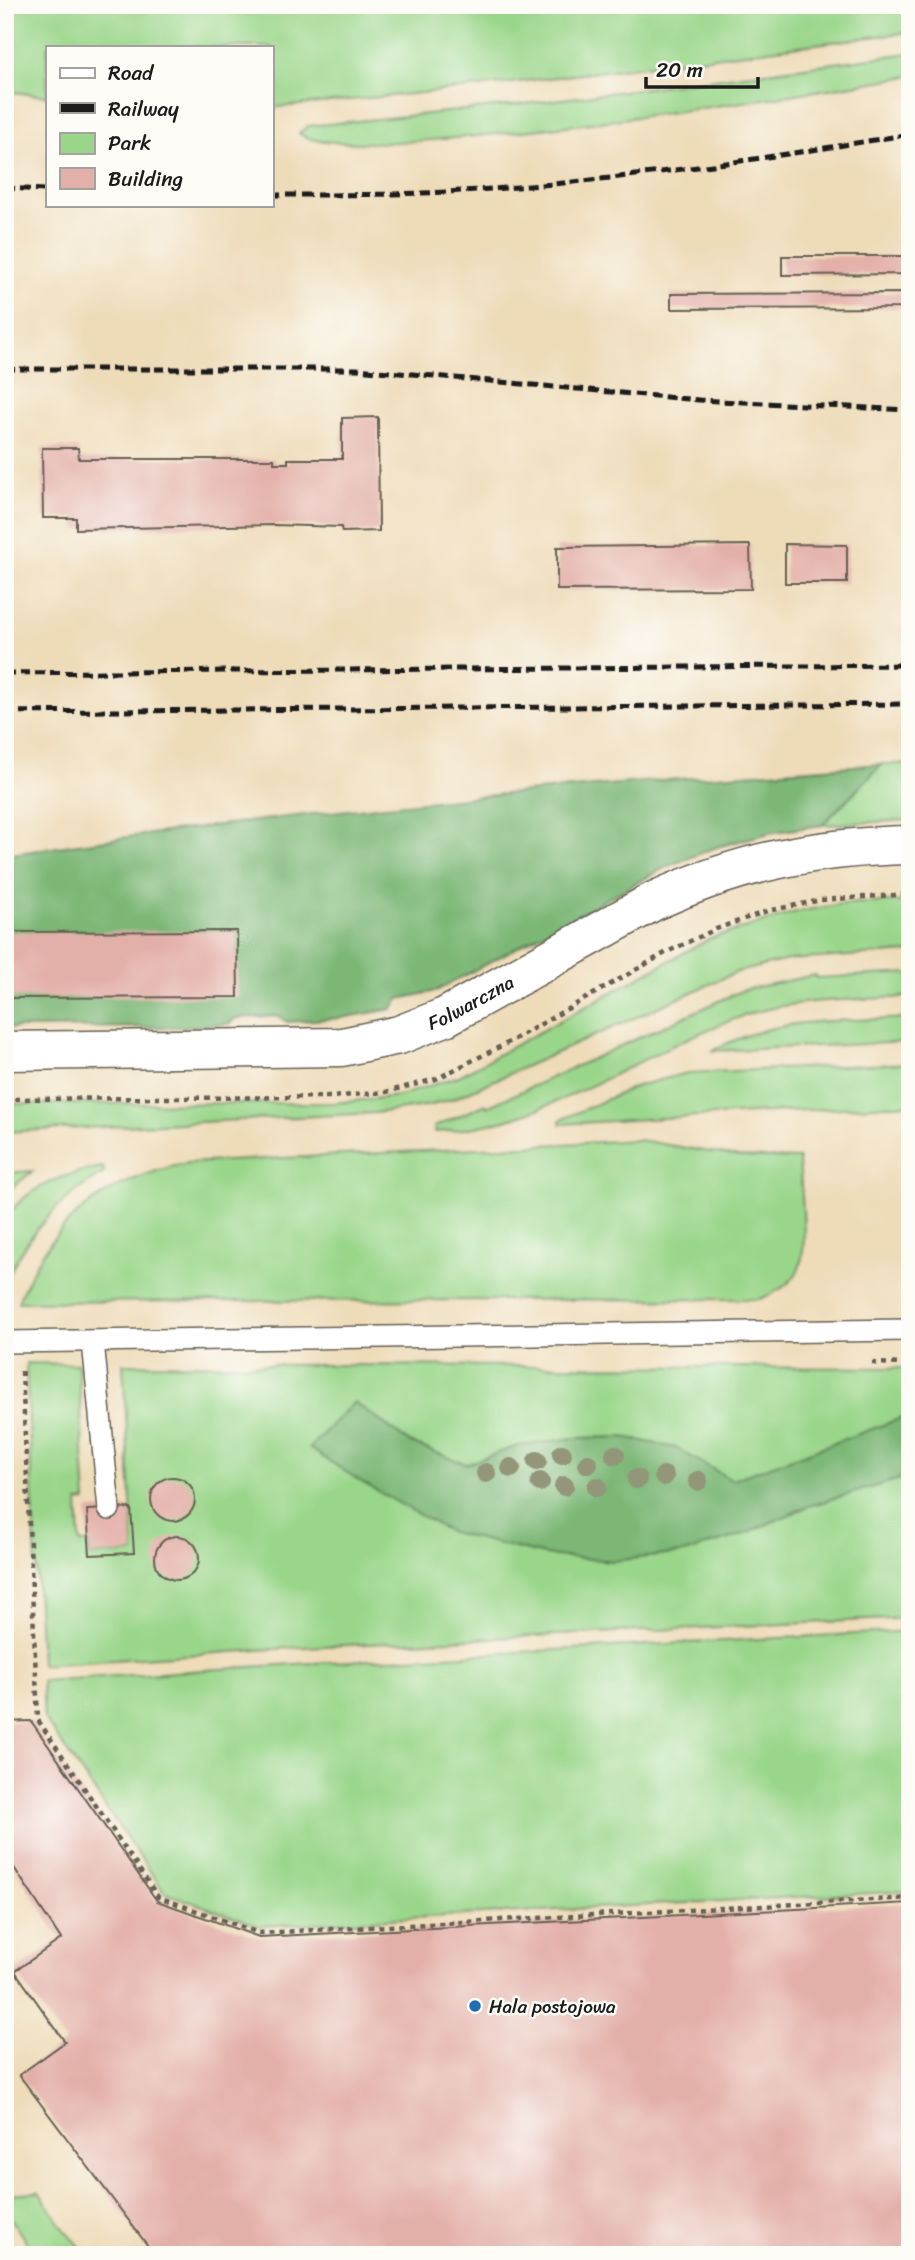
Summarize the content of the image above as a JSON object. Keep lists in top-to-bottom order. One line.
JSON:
{"streets":{"street":["Folwarczna"]},"places":["Hala postojowa"],"legend":["Road","Railway","Park","Building"],"scale_bar":"20 m"}
